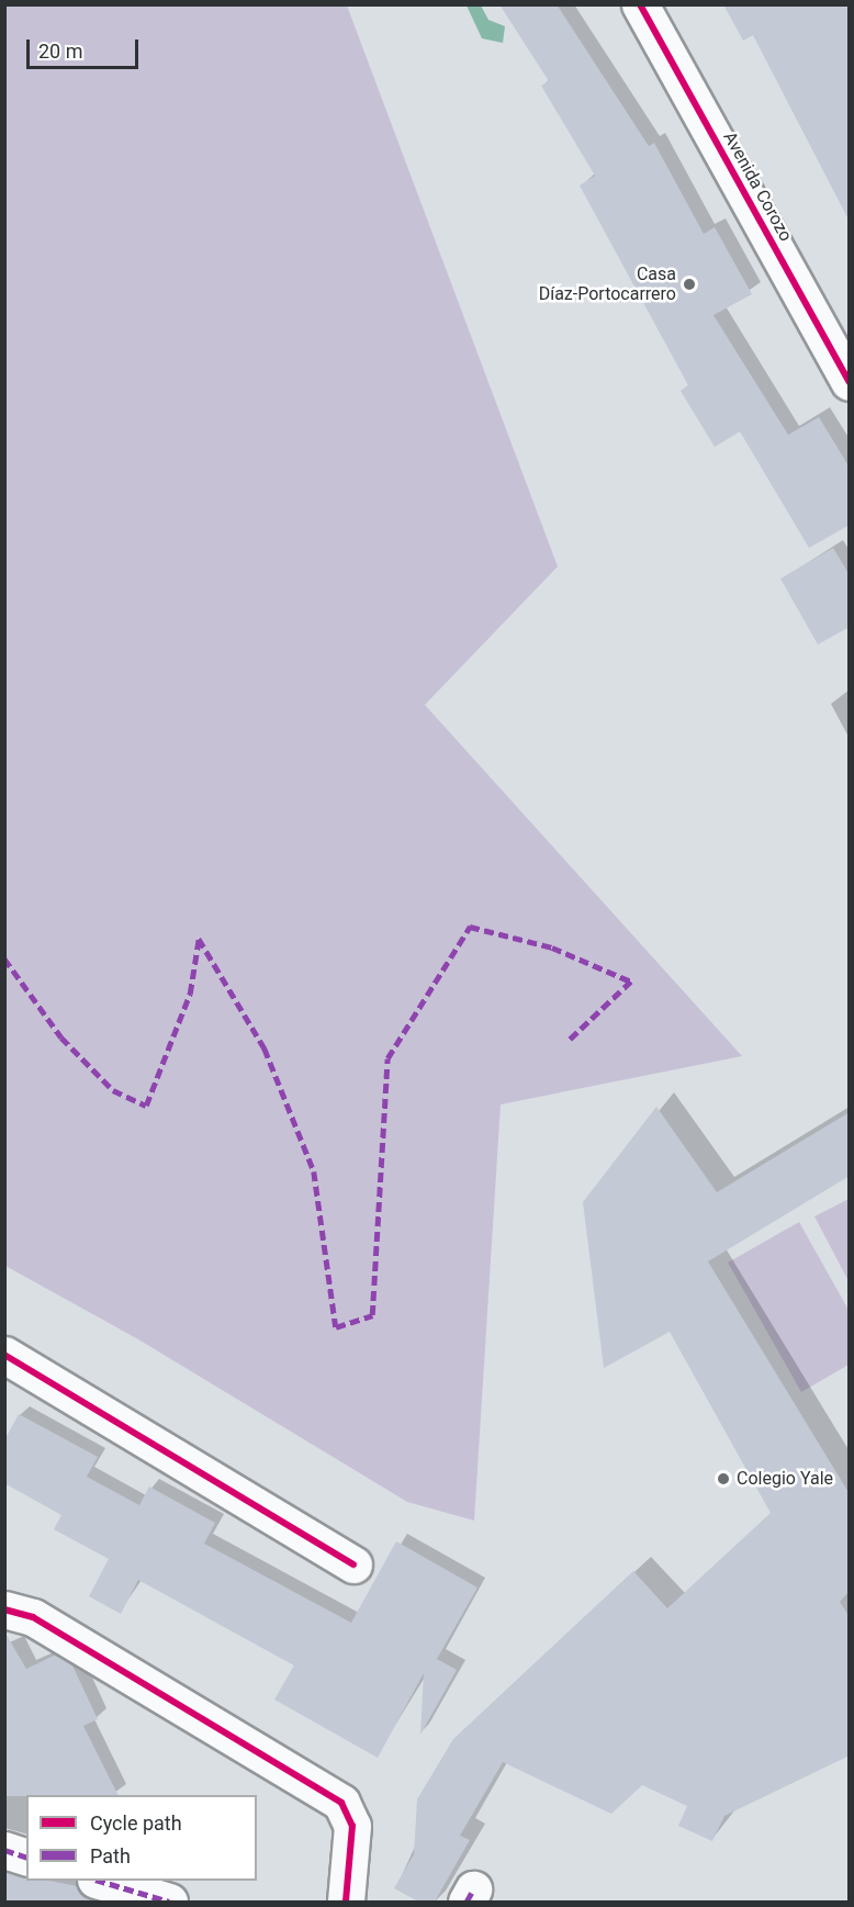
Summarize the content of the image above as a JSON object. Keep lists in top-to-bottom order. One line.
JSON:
{"streets":{"street":["Avenida Corozo"]},"places":["Casa Díaz-Portocarrero","Colegio Yale"],"legend":["Cycle path","Path"],"scale_bar":"20 m"}
